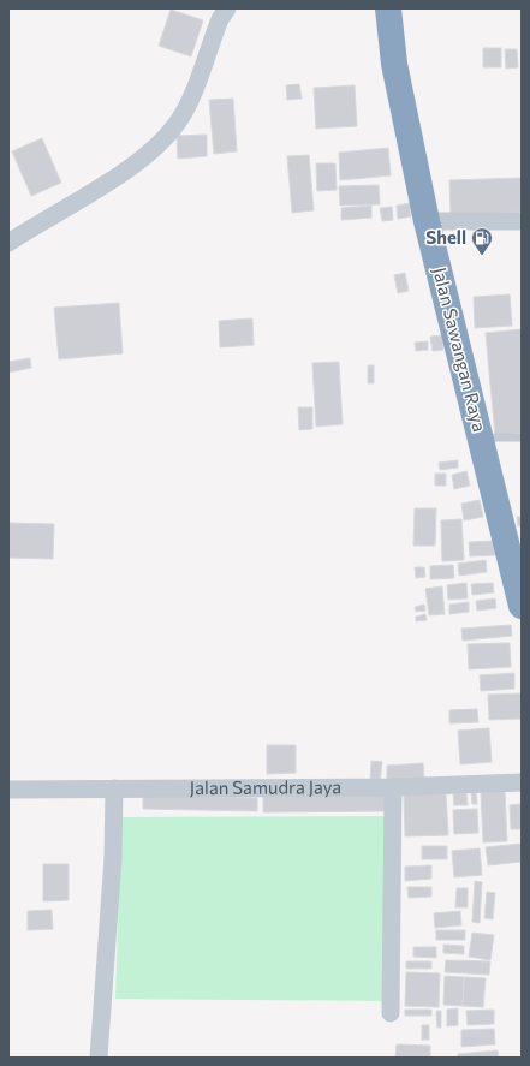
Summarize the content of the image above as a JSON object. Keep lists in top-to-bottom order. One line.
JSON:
{"streets":{"highway":["Jalan Sawangan Raya"],"street":["Jalan Samudra Jaya"]},"places":{"fuel station":["Shell"]}}
